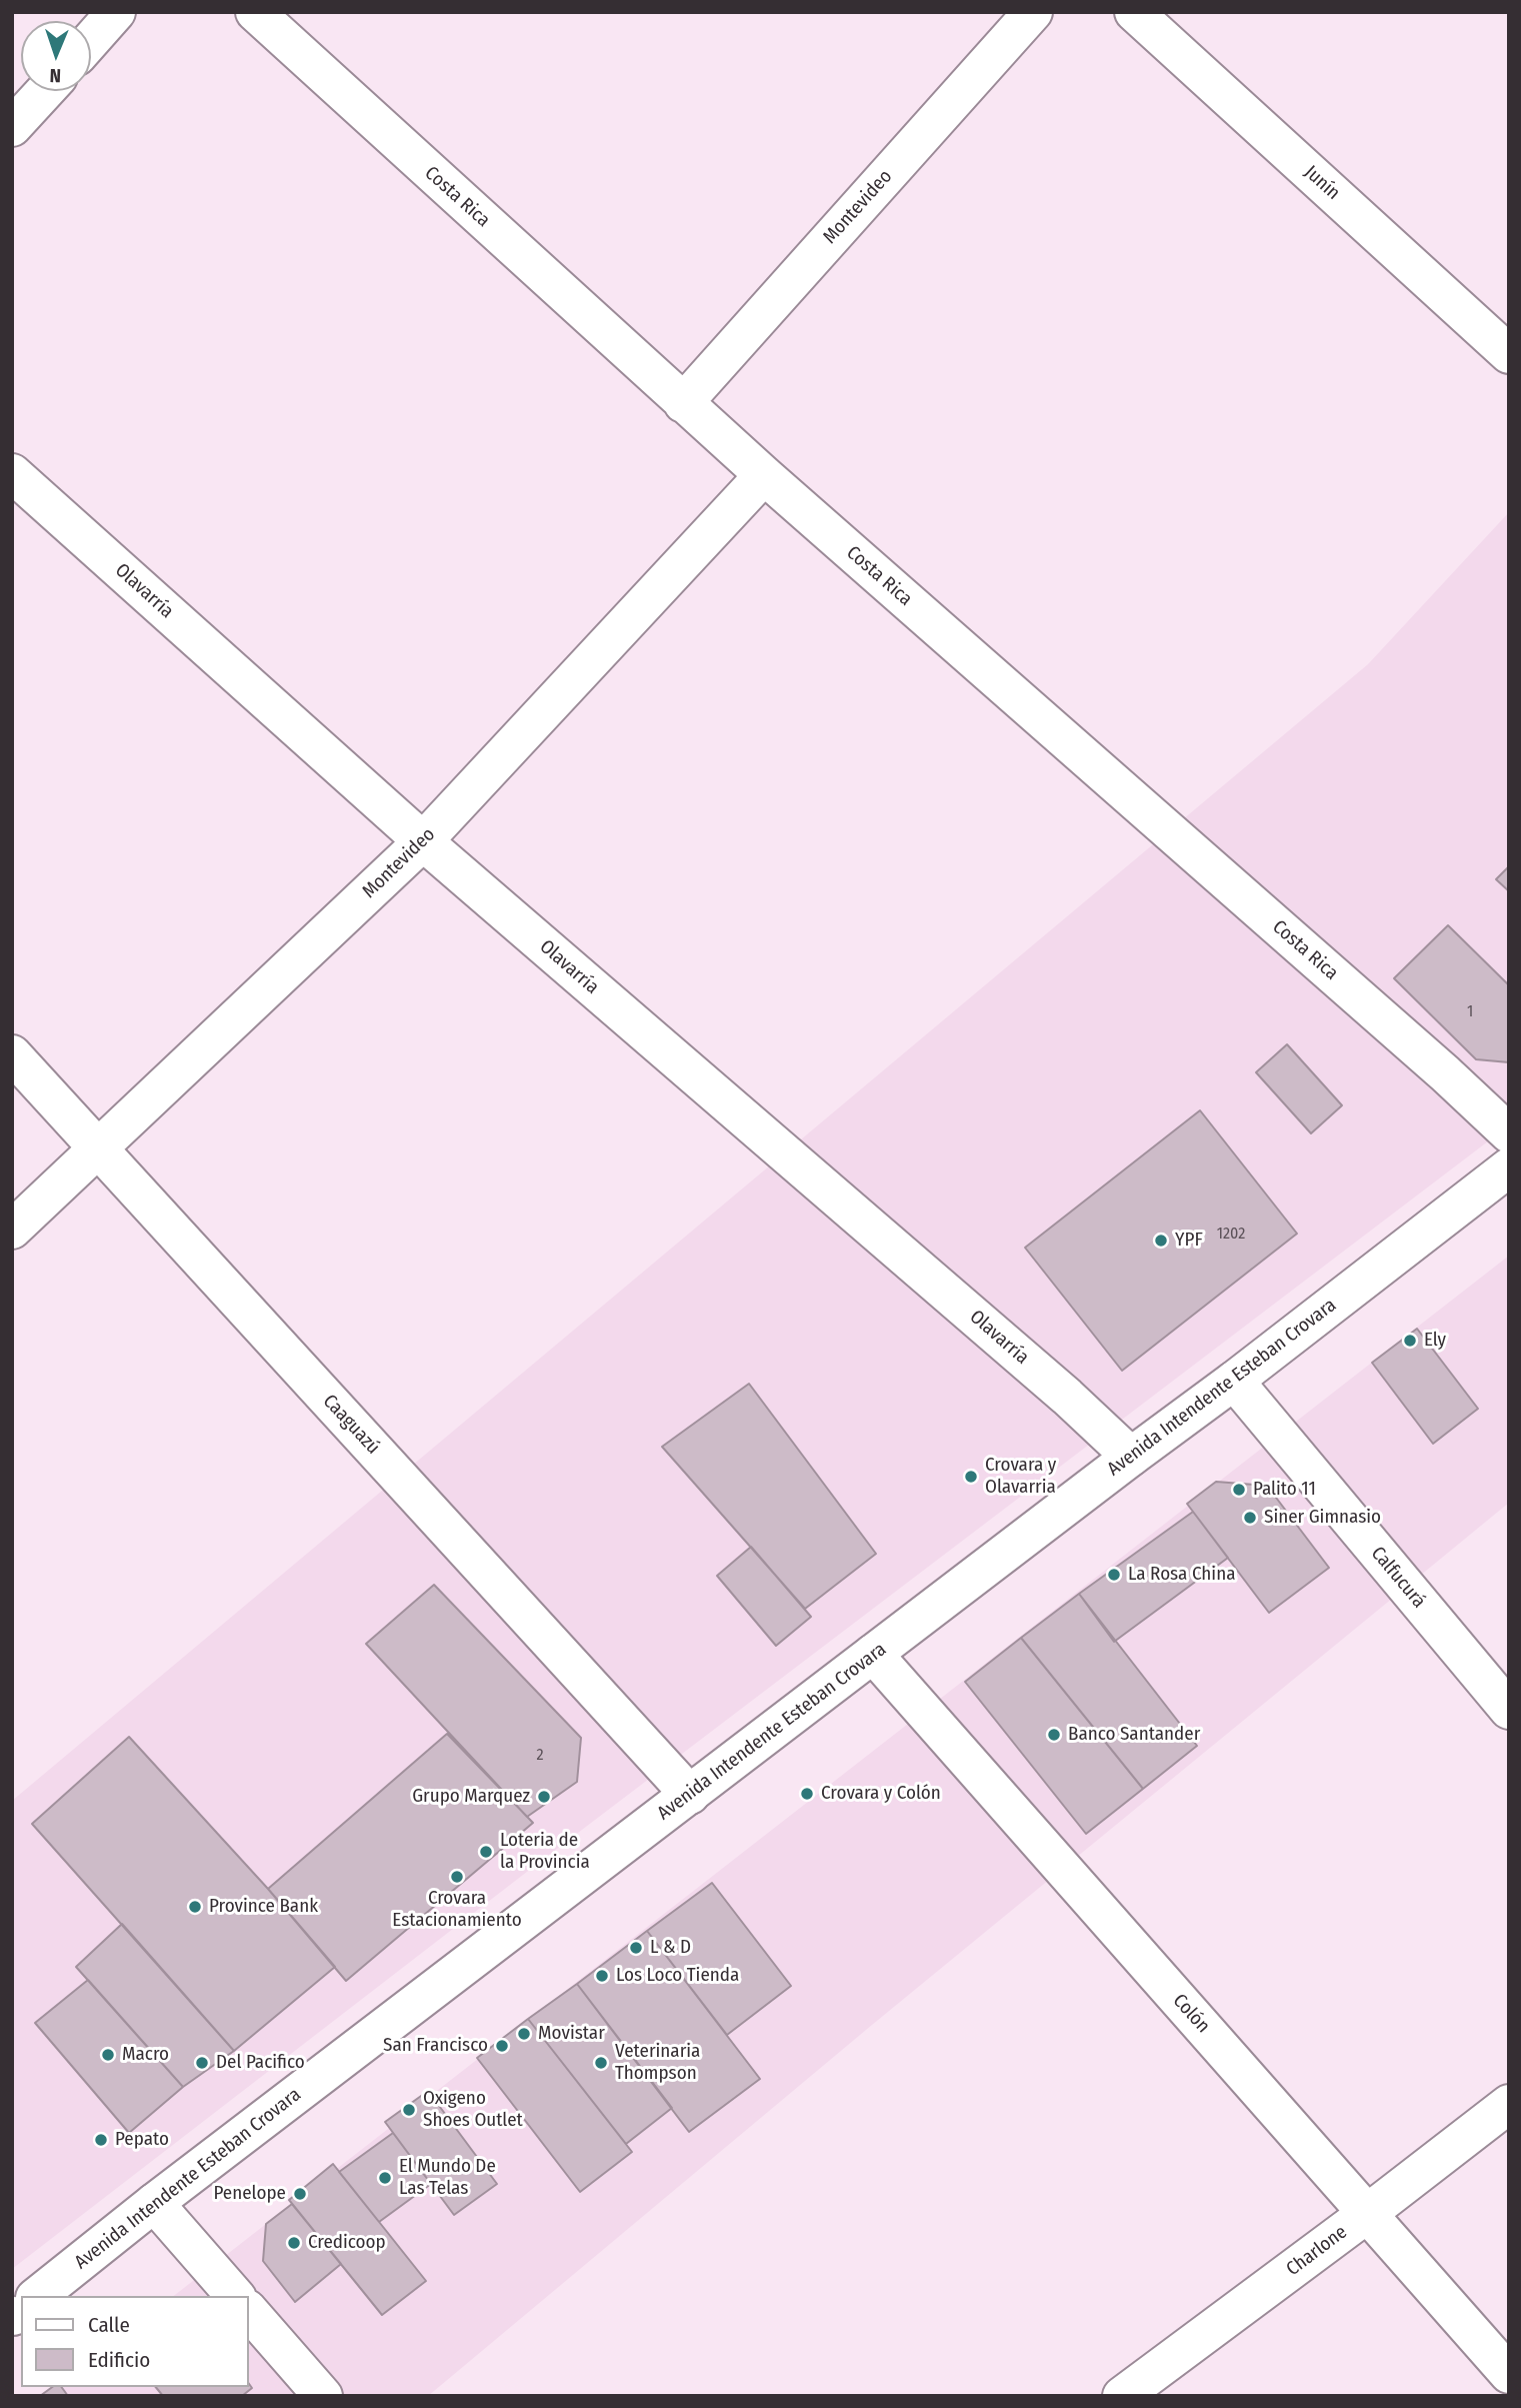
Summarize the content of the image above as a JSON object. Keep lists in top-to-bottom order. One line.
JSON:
{"streets":{"street":["Junín","Costa Rica","Montevideo","Olavarría","Avenida Intendente Esteban Crovara","Caaguazú","Calfucurá","Colón","Charlone"]},"crossings":[["Costa Rica","Montevideo"],["Montevideo","Olavarría"],["Montevideo","Caaguazú"],["Olavarría","Avenida Intendente Esteban Crovara"],["Avenida Intendente Esteban Crovara","Caaguazú"],["Avenida Intendente Esteban Crovara","Calfucurá"],["Avenida Intendente Esteban Crovara","Colón"],["Colón","Charlone"]],"places":["YPF","Ely","Crovara y Olavarria","Palito 11","Siner Gimnasio","La Rosa China","Banco Santander","Crovara y Colón","Grupo Marquez","Loteria de la Provincia","Crovara Estacionamiento","Province Bank","L & D","Los Loco Tienda","Movistar","San Francisco","Macro","Del Pacifico","Veterinaria Thompson","Oxigeno Shoes Outlet","Pepato","El Mundo De Las Telas","Penelope","Credicoop"],"house_numbers":["1","1202","2"],"legend":["Calle","Edificio"],"north":"bottom"}
